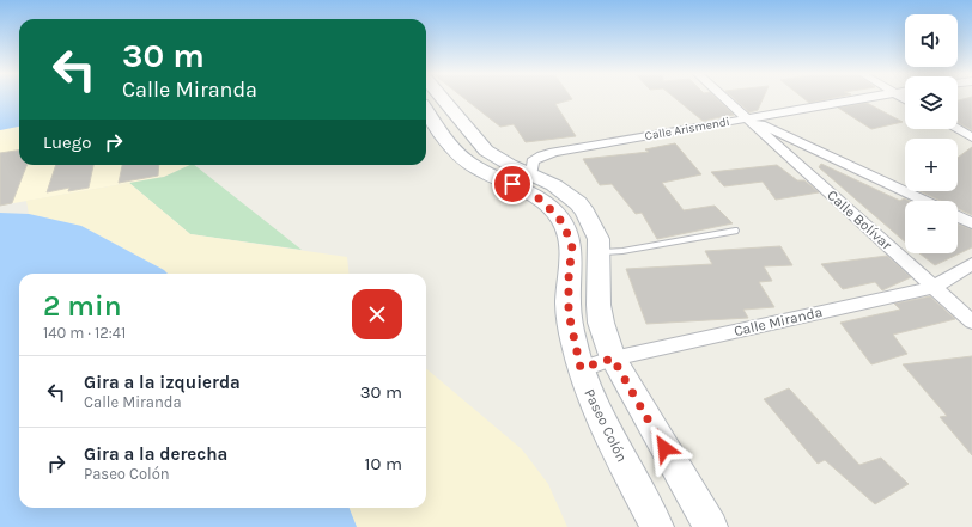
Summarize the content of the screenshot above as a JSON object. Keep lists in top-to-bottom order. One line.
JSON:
{"streets":{"street":["Calle Arismendi","Calle Bolívar","Calle Miranda","Paseo Colón"]},"crossings":[["Calle Arismendi","Calle Bolívar"],["Calle Bolívar","Calle Miranda"],["Calle Miranda","Paseo Colón"]],"page":{"map_buttons":["+","−"],"turn":["30 m","Calle Miranda"],"then":"Luego","heading":["2 min","140 m · 12:41"],"list":[{"name":"Gira a la izquierda","note":"Calle Miranda","value":"30 m"},{"name":"Gira a la derecha","note":"Paseo Colón","value":"10 m"}]}}
